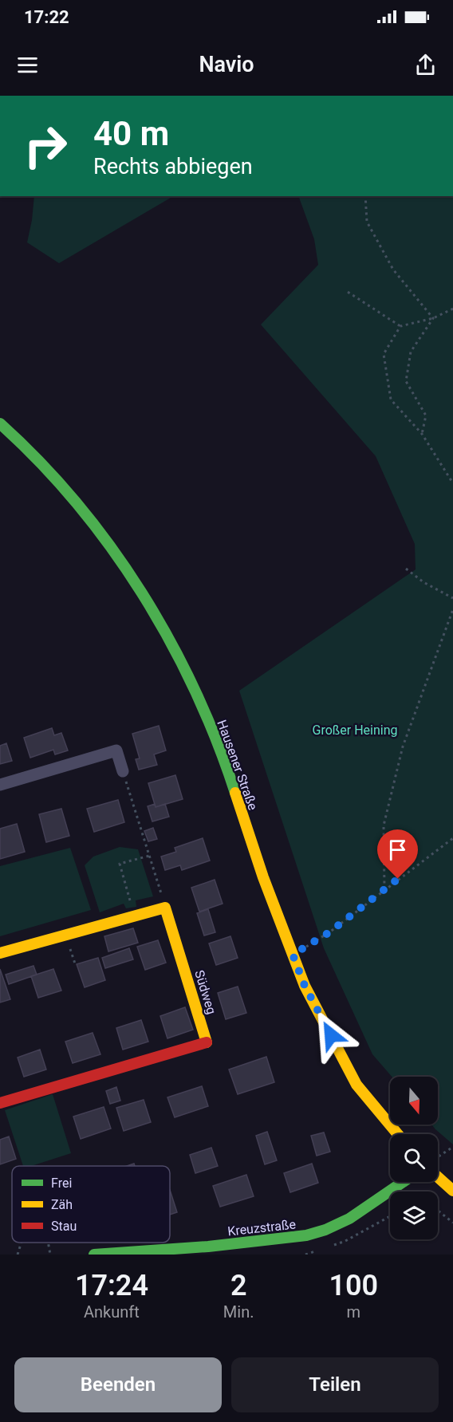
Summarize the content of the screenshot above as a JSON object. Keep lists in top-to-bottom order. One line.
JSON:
{"streets":{"street":["Hausener Straße","Südweg","Kreuzstraße"]},"parks":["Großer Heining"],"legend":["Frei","Zäh","Stau"],"north":"bottom","page":{"status":"17:22","header":"Navio","turn":["40 m","Rechts abbiegen"],"eta":["17:24","Ankunft","2","Min.","100","m"],"buttons":["Beenden","Teilen"]}}
